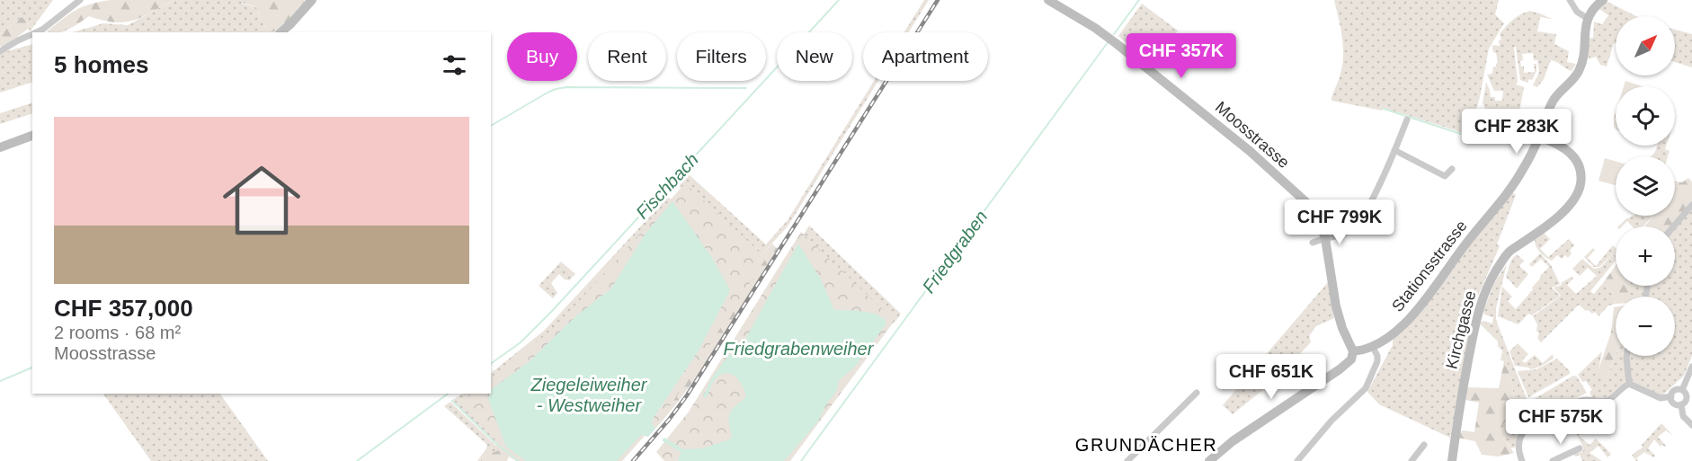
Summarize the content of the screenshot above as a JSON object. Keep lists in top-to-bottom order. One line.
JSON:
{"streets":{"street":["Moosstrasse","Stationsstrasse","Kirchgasse"]},"crossings":[["Moosstrasse","Stationsstrasse"],["Stationsstrasse","Kirchgasse"]],"districts":["GRUNDÄCHER"],"water":["Fischbach","Friedgraben","Friedgrabenweiher","Ziegeleiweiher - Westweiher"],"north":"top right","page":{"map_buttons":["+","−"],"chip":["Buy","Rent","Filters","New","Apartment"],"heading":"5 homes","price":["CHF 357K","CHF 283K","CHF 799K","CHF 651K","CHF 575K"],"list":[{"name":"CHF 357,000","note":"2 rooms · 68 m² · Moosstrasse"}]}}
